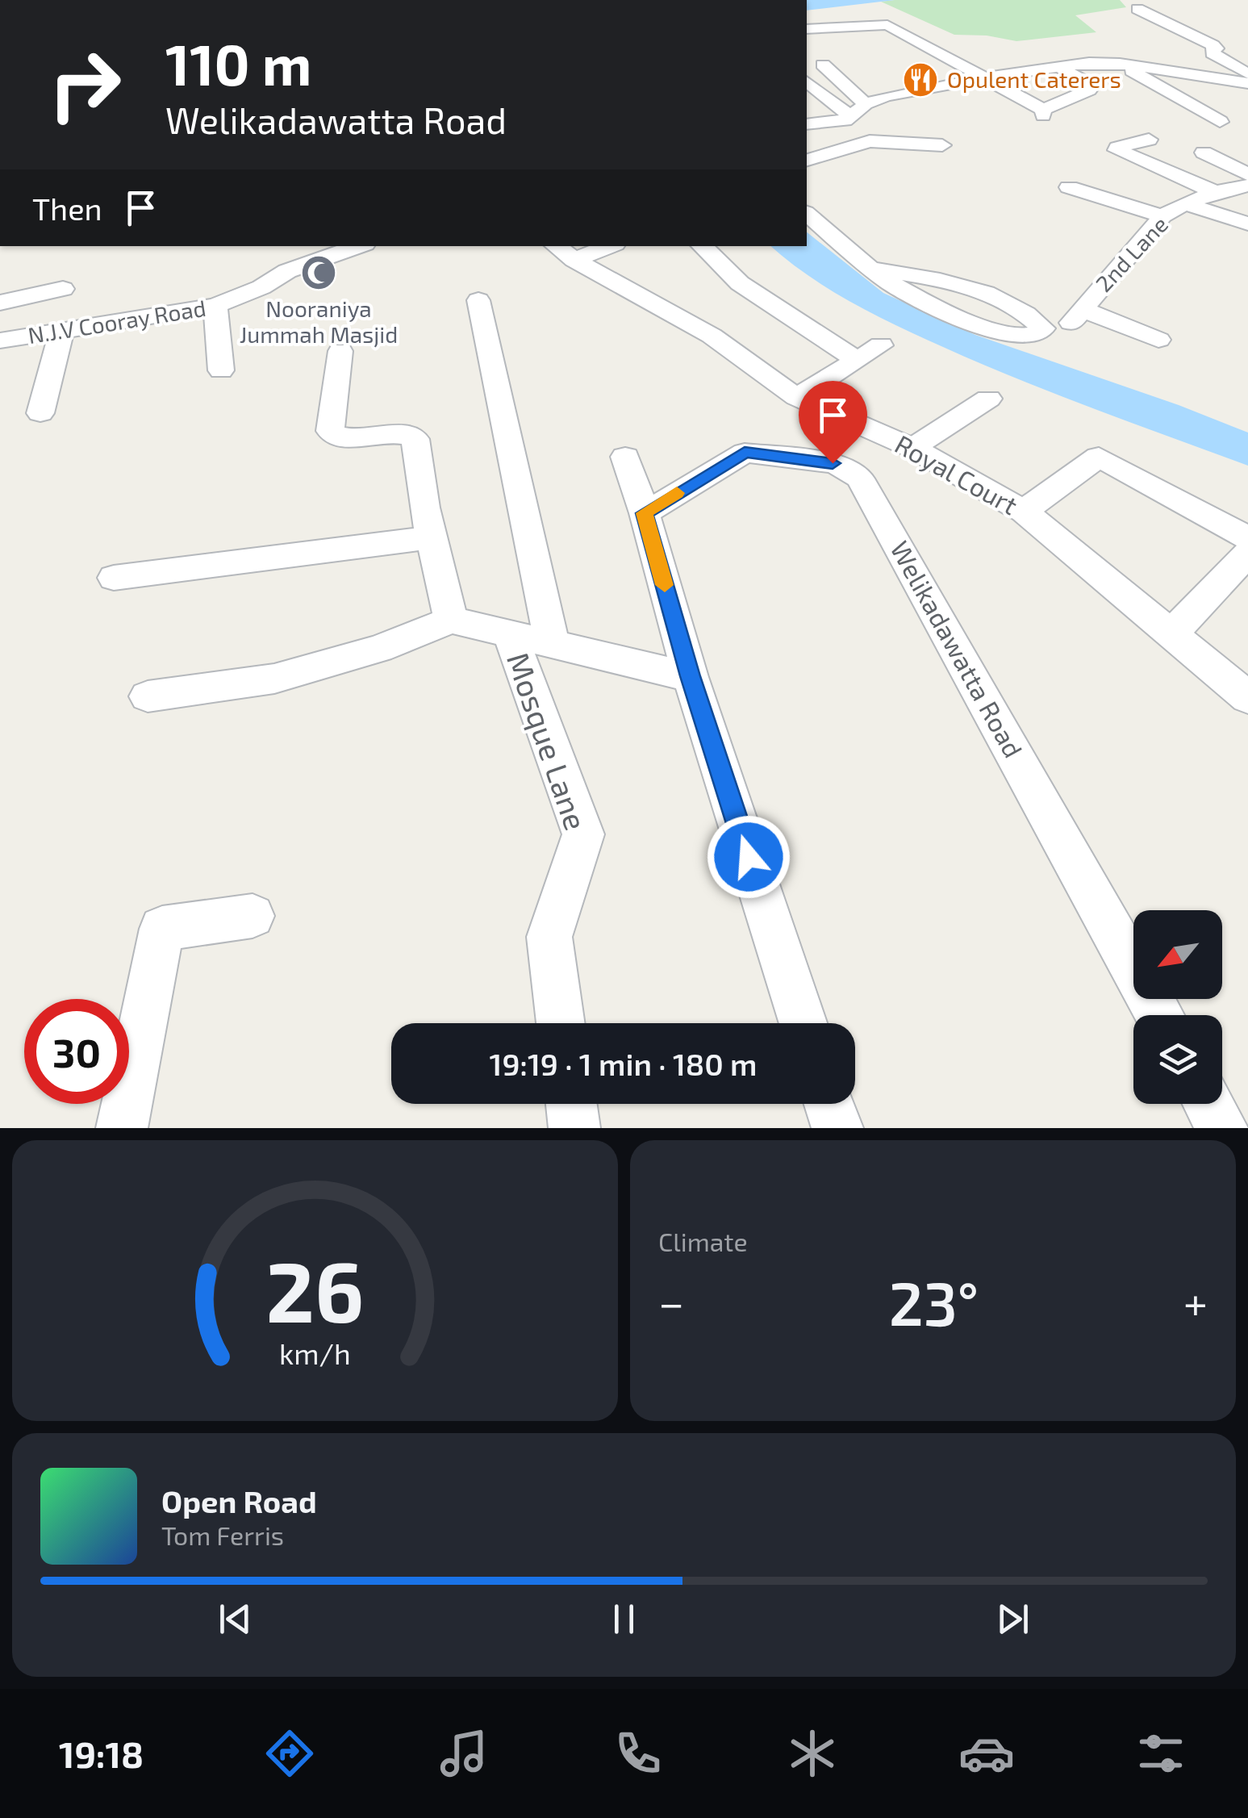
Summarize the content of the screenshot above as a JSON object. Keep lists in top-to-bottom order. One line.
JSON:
{"streets":{"street":["2nd Lane","N.J.V Cooray Road","Royal Court","Welikadawatta Road","Mosque Lane"]},"places":{"restaurant":["Opulent Caterers"],"mosque":["Nooraniya Jummah Masjid"]},"north":"bottom left","page":{"turn":["110 m","Welikadawatta Road"],"then":"Then","limit":"30","trip":"19:19 · 1 min · 180 m","tile":"Climate","heat":["−","23°","+"],"song":["Open Road","Tom Ferris"],"tabs":"19:18","gauge":["26","km/h"]}}
